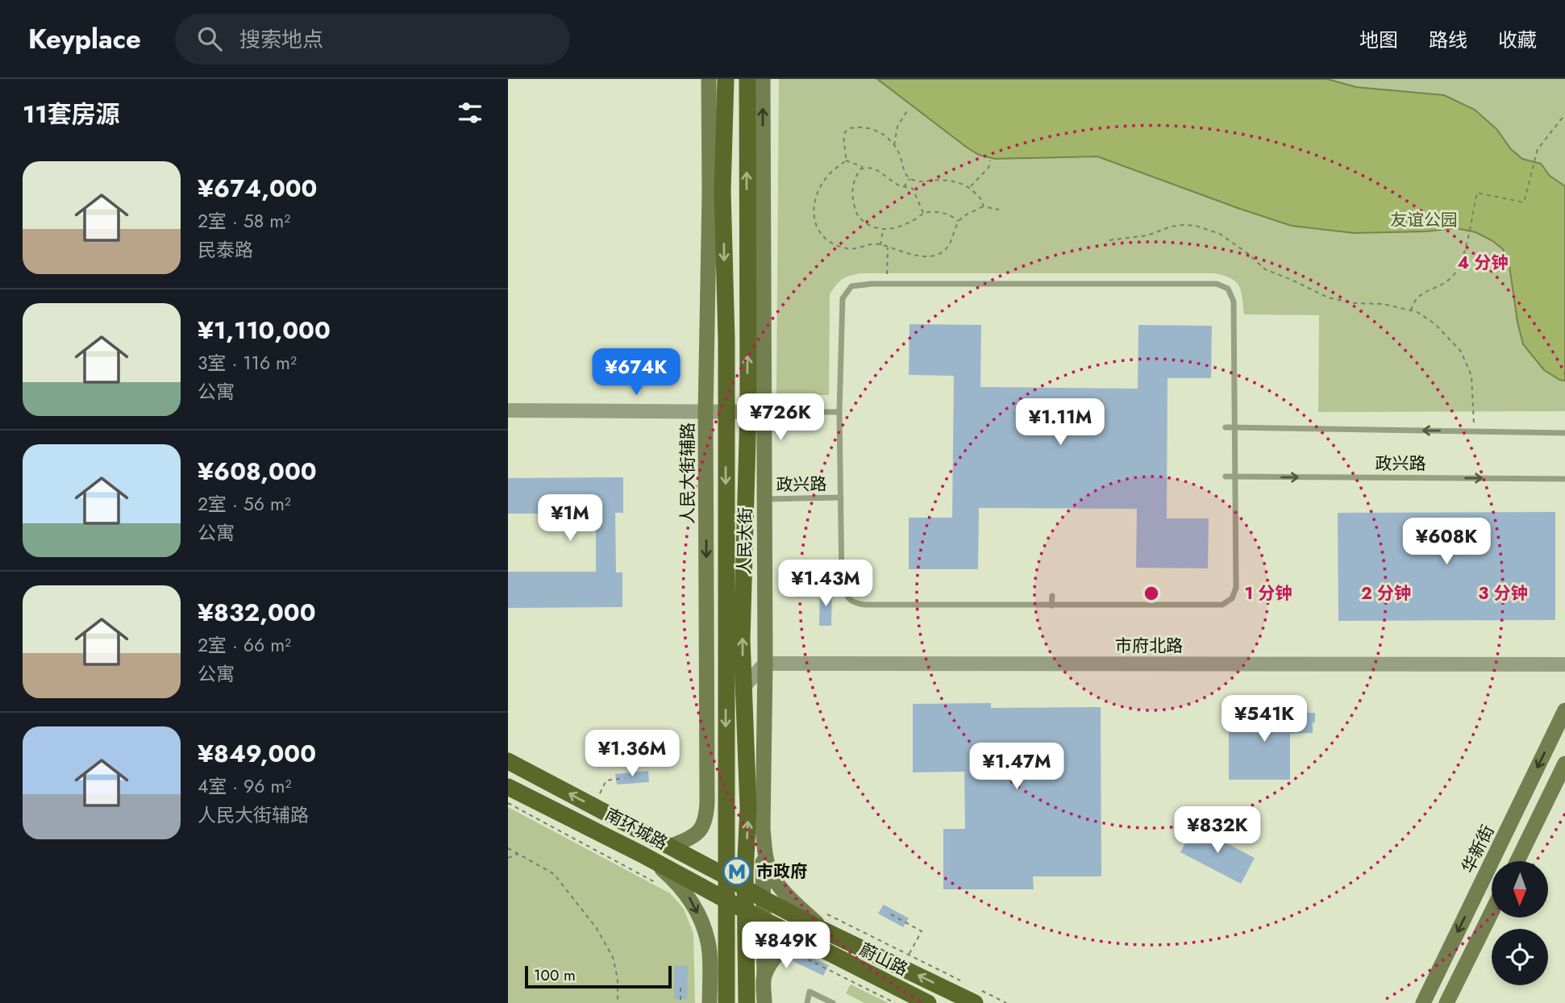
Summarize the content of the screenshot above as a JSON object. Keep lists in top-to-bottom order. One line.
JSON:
{"streets":{"main road":["人民大街辅路","人民大街","南环城路","华新街","蔚山路"],"street":["市府北路"],"lane":["政兴路"]},"crossings":[["人民大街辅路","南环城路"],["人民大街","南环城路"],["南环城路","蔚山路"]],"parks":["友谊公园"],"places":{"metro station":["市政府"]},"scale_bar":"100 m","north":"bottom","page":{"header":"Keyplace","search":"搜索地点","nav":["地图","路线","收藏"],"heading":"11套房源","list":[{"name":"¥674,000","note":"2室 · 58 m² · 民泰路"},{"name":"¥1,110,000","note":"3室 · 116 m² · 公寓"},{"name":"¥608,000","note":"2室 · 56 m² · 公寓"},{"name":"¥832,000","note":"2室 · 66 m² · 公寓"},{"name":"¥849,000","note":"4室 · 96 m² · 人民大街辅路"}],"price":["¥674K","¥726K","¥1.11M","¥1M","¥608K","¥1.43M","¥541K","¥1.36M","¥1.47M","¥832K","¥849K"],"scale":"100 m"},"rings":["4 分钟","1 分钟","2 分钟","3 分钟"]}
